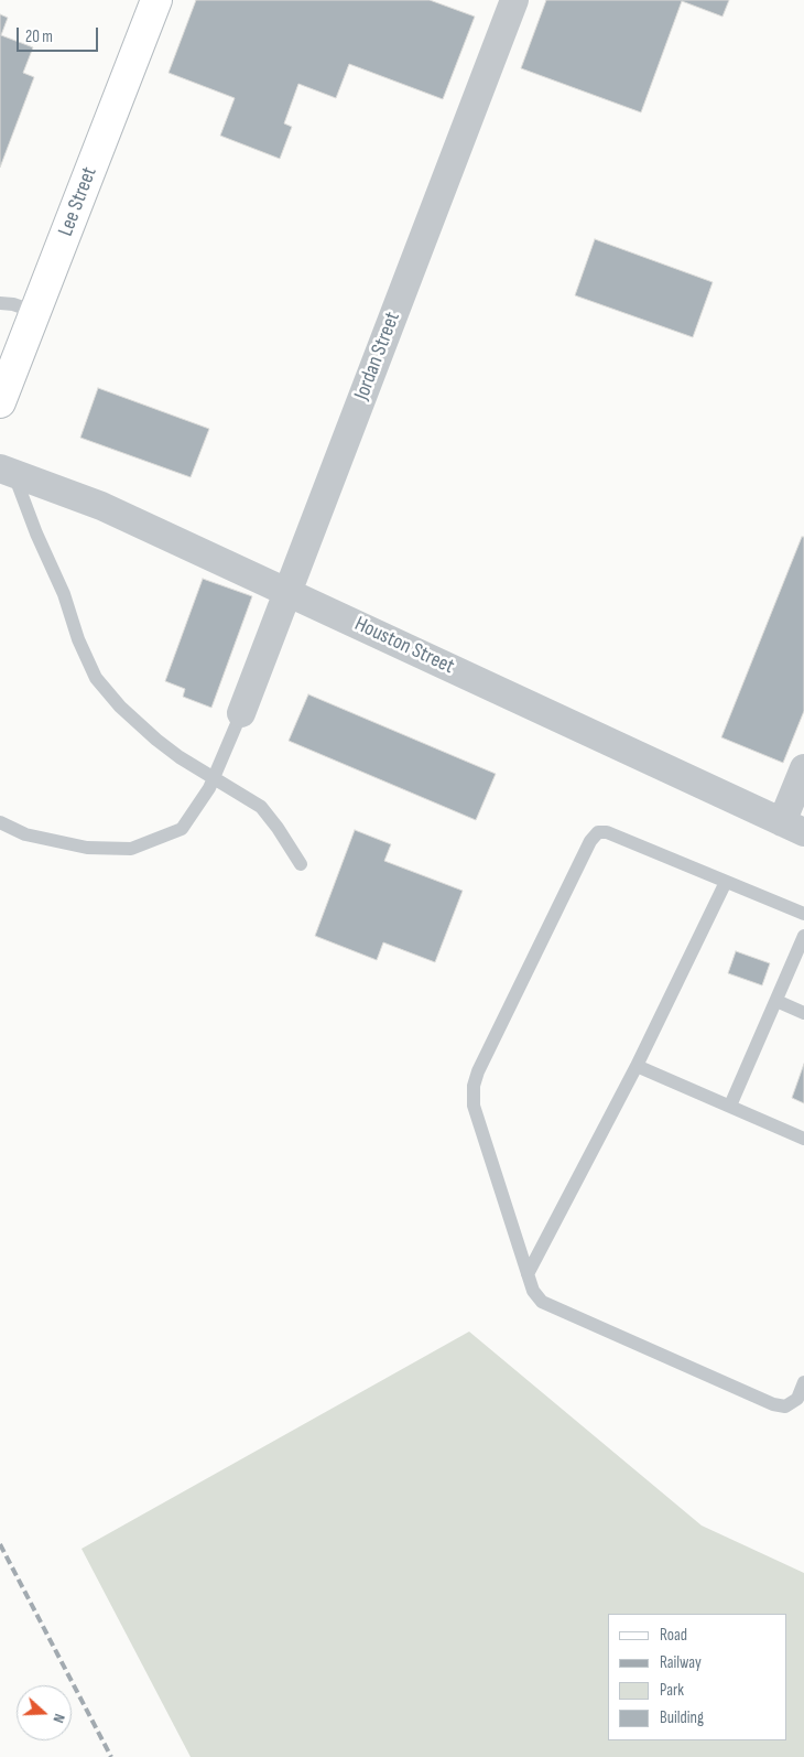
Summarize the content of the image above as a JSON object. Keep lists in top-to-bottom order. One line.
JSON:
{"streets":{"main road":["Lee Street"],"street":["Jordan Street","Houston Street"]},"crossings":[["Jordan Street","Houston Street"]],"legend":["Road","Railway","Park","Building"],"scale_bar":"20 m","north":"right"}
